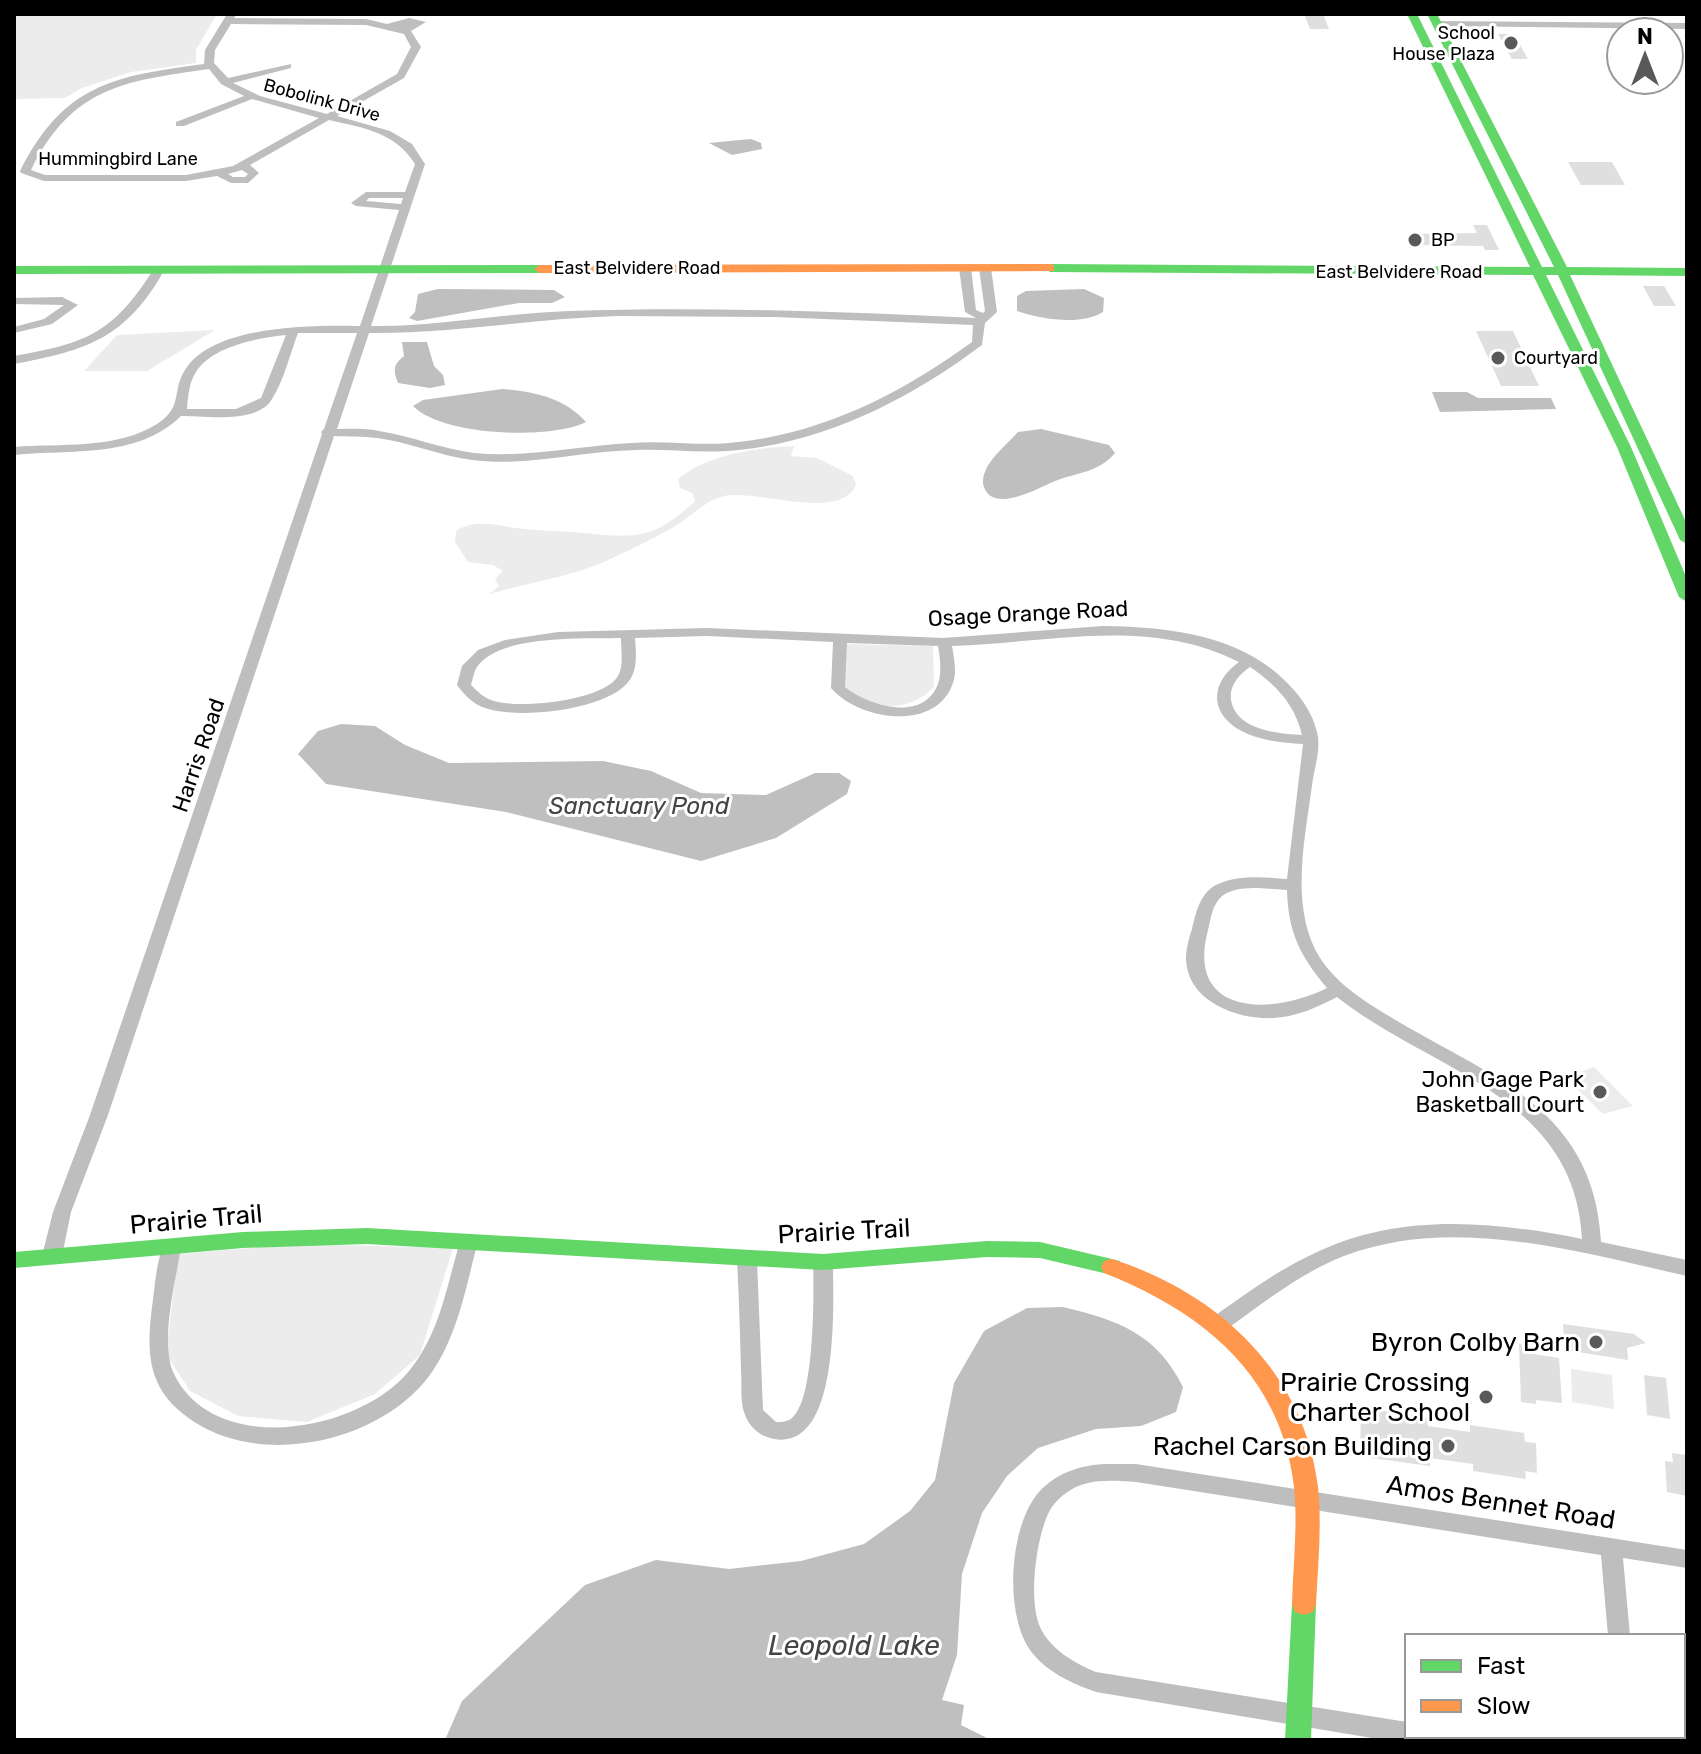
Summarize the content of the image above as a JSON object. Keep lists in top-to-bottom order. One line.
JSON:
{"streets":{"main road":["East Belvidere Road","Prairie Trail"],"street":["Bobolink Drive","Hummingbird Lane","Osage Orange Road","Harris Road","Amos Bennet Road"]},"crossings":[["Bobolink Drive","Hummingbird Lane"],["Bobolink Drive","East Belvidere Road"],["Bobolink Drive","Harris Road"],["East Belvidere Road","Harris Road"],["Harris Road","Prairie Trail"],["Prairie Trail","Amos Bennet Road"]],"water":["Sanctuary Pond","Leopold Lake"],"places":["School House Plaza","BP","Courtyard","John Gage Park Basketball Court","Byron Colby Barn","Prairie Crossing Charter School","Rachel Carson Building"],"legend":["Fast","Slow"],"north":"top"}
